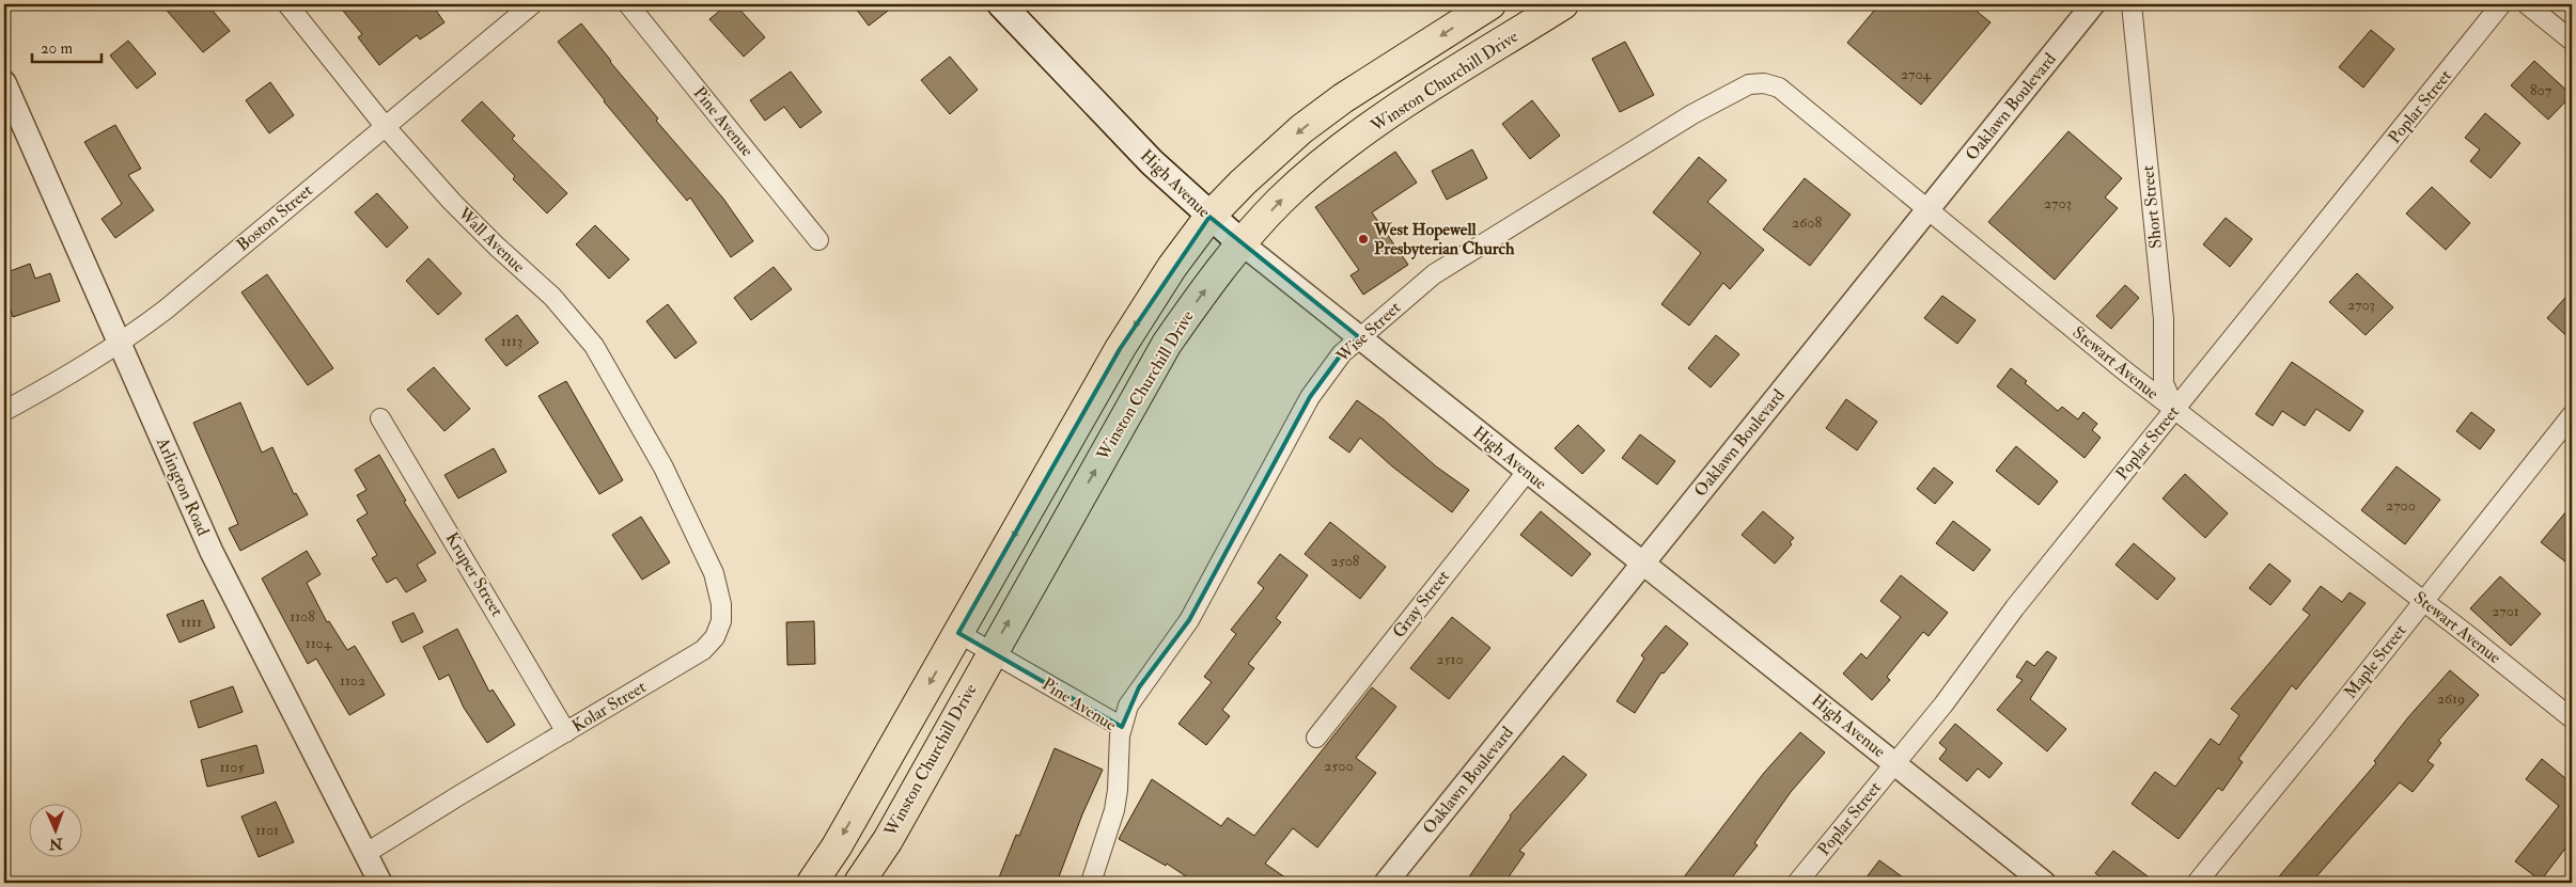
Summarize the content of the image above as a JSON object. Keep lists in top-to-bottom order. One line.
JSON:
{"streets":{"highway":["Winston Churchill Drive"],"main road":["High Avenue"],"street":["Oaklawn Boulevard","Poplar Street","Pine Avenue","Short Street","Boston Street","Wall Avenue","Wise Street","Stewart Avenue","Arlington Road","Kruper Street","Gray Street","Maple Street","Kolar Street"]},"crossings":[["Winston Churchill Drive","Pine Avenue"],["Winston Churchill Drive","High Avenue"],["Oaklawn Boulevard","High Avenue"],["Oaklawn Boulevard","Stewart Avenue"],["Poplar Street","High Avenue"],["Poplar Street","Short Street"],["Poplar Street","Stewart Avenue"],["Pine Avenue","Wise Street"],["High Avenue","Wise Street"],["High Avenue","Gray Street"],["Short Street","Stewart Avenue"],["Boston Street","Wall Avenue"],["Boston Street","Arlington Road"],["Wall Avenue","Kolar Street"],["Wise Street","Stewart Avenue"],["Stewart Avenue","Maple Street"],["Arlington Road","Kolar Street"],["Kruper Street","Kolar Street"]],"places":["West Hopewell Presbyterian Church"],"house_numbers":["2704","807","2703","2608","2703","1113","2700","2508","2701","1108","1111","1104","2510","1102","2619","2500","1105","1101"],"scale_bar":"20 m","north":"bottom"}
